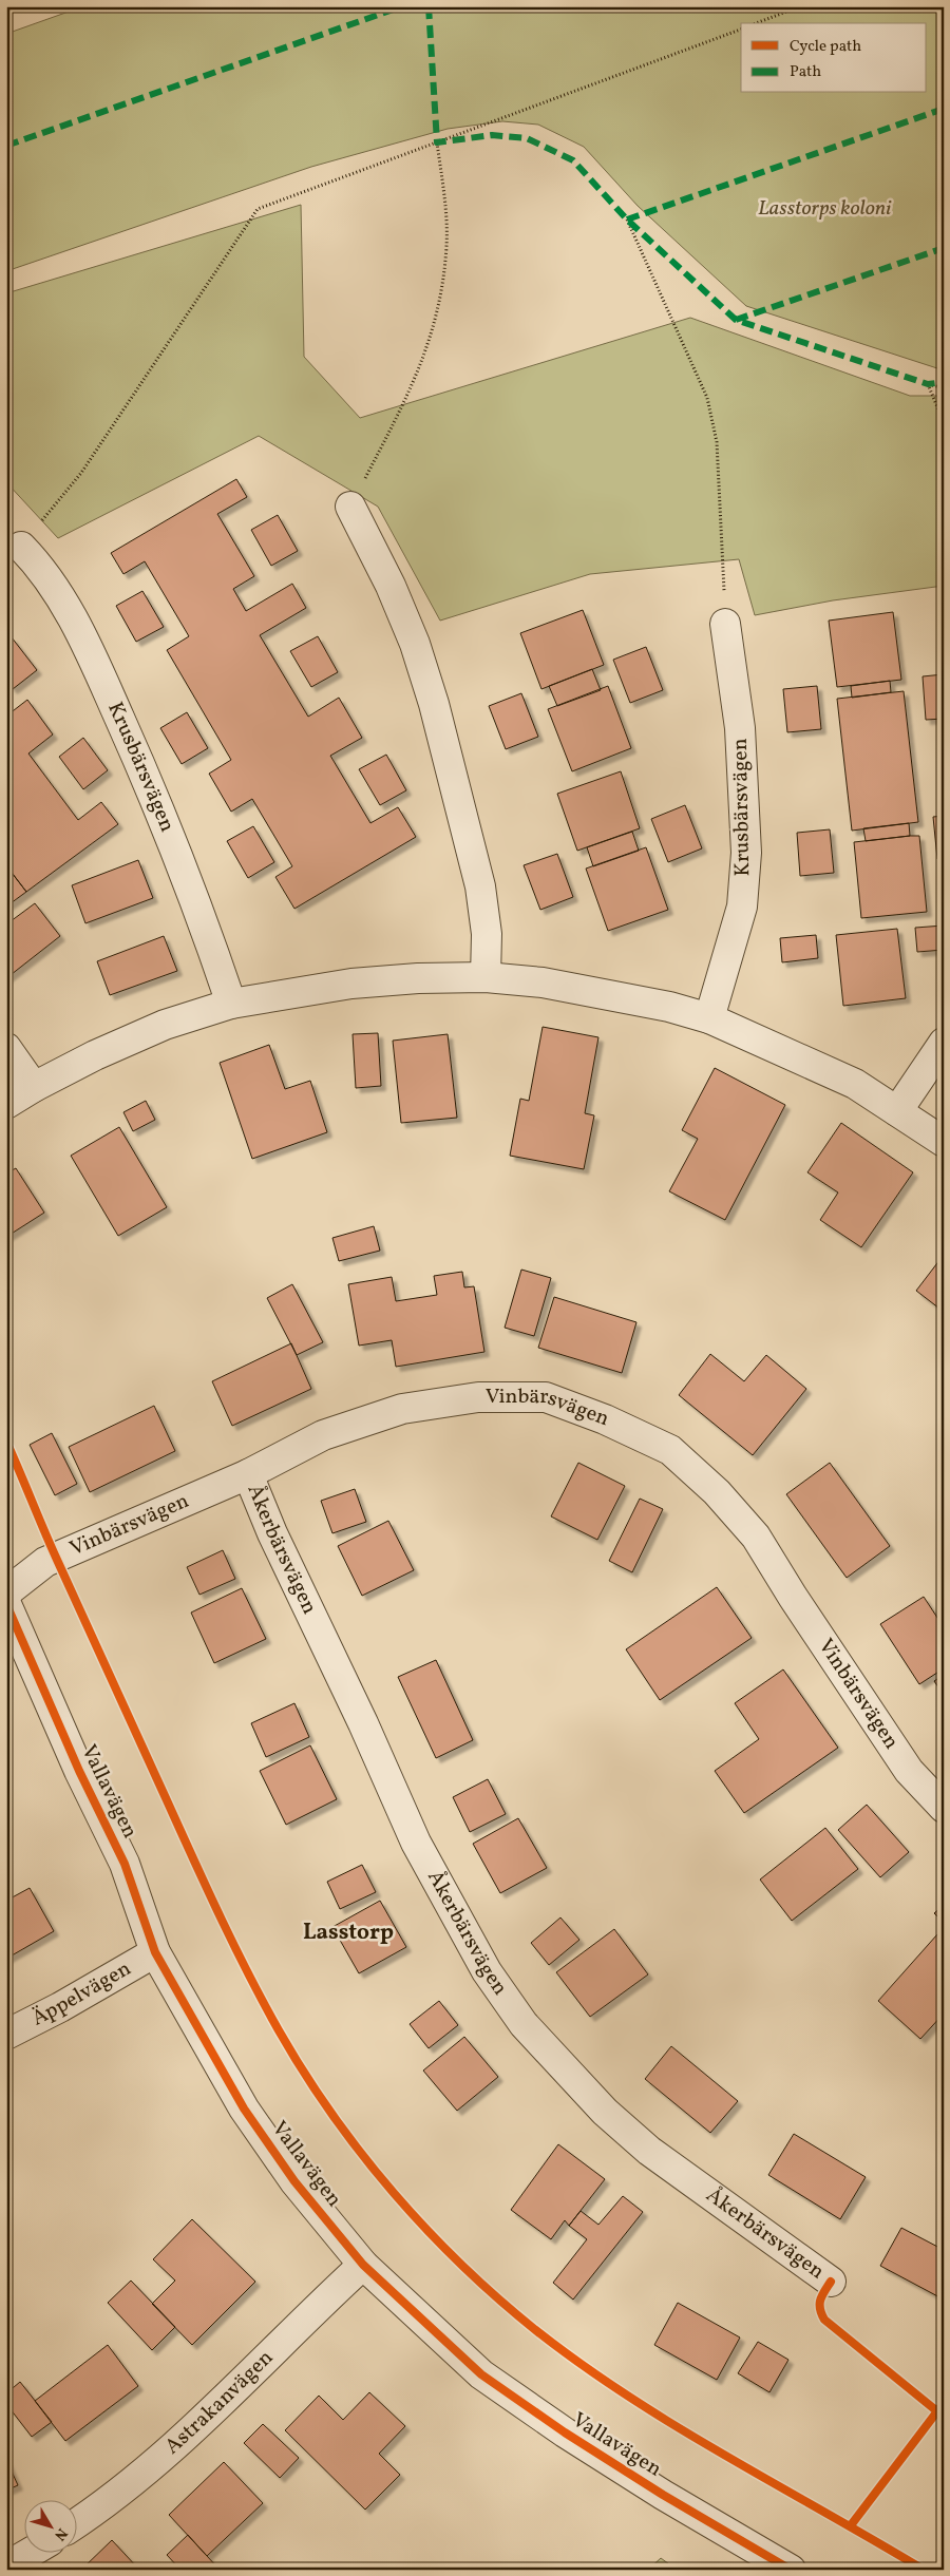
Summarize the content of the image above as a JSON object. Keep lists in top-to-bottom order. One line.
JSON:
{"streets":{"street":["Krusbärsvägen","Vinbärsvägen","Åkerbärsvägen","Vallavägen","Äppelvägen","Astrakanvägen"]},"crossings":[["Vinbärsvägen","Åkerbärsvägen"],["Vallavägen","Äppelvägen"],["Vallavägen","Astrakanvägen"]],"districts":["Lasstorp"],"parks":["Lasstorps koloni"],"legend":["Cycle path","Path"],"north":"bottom right"}
